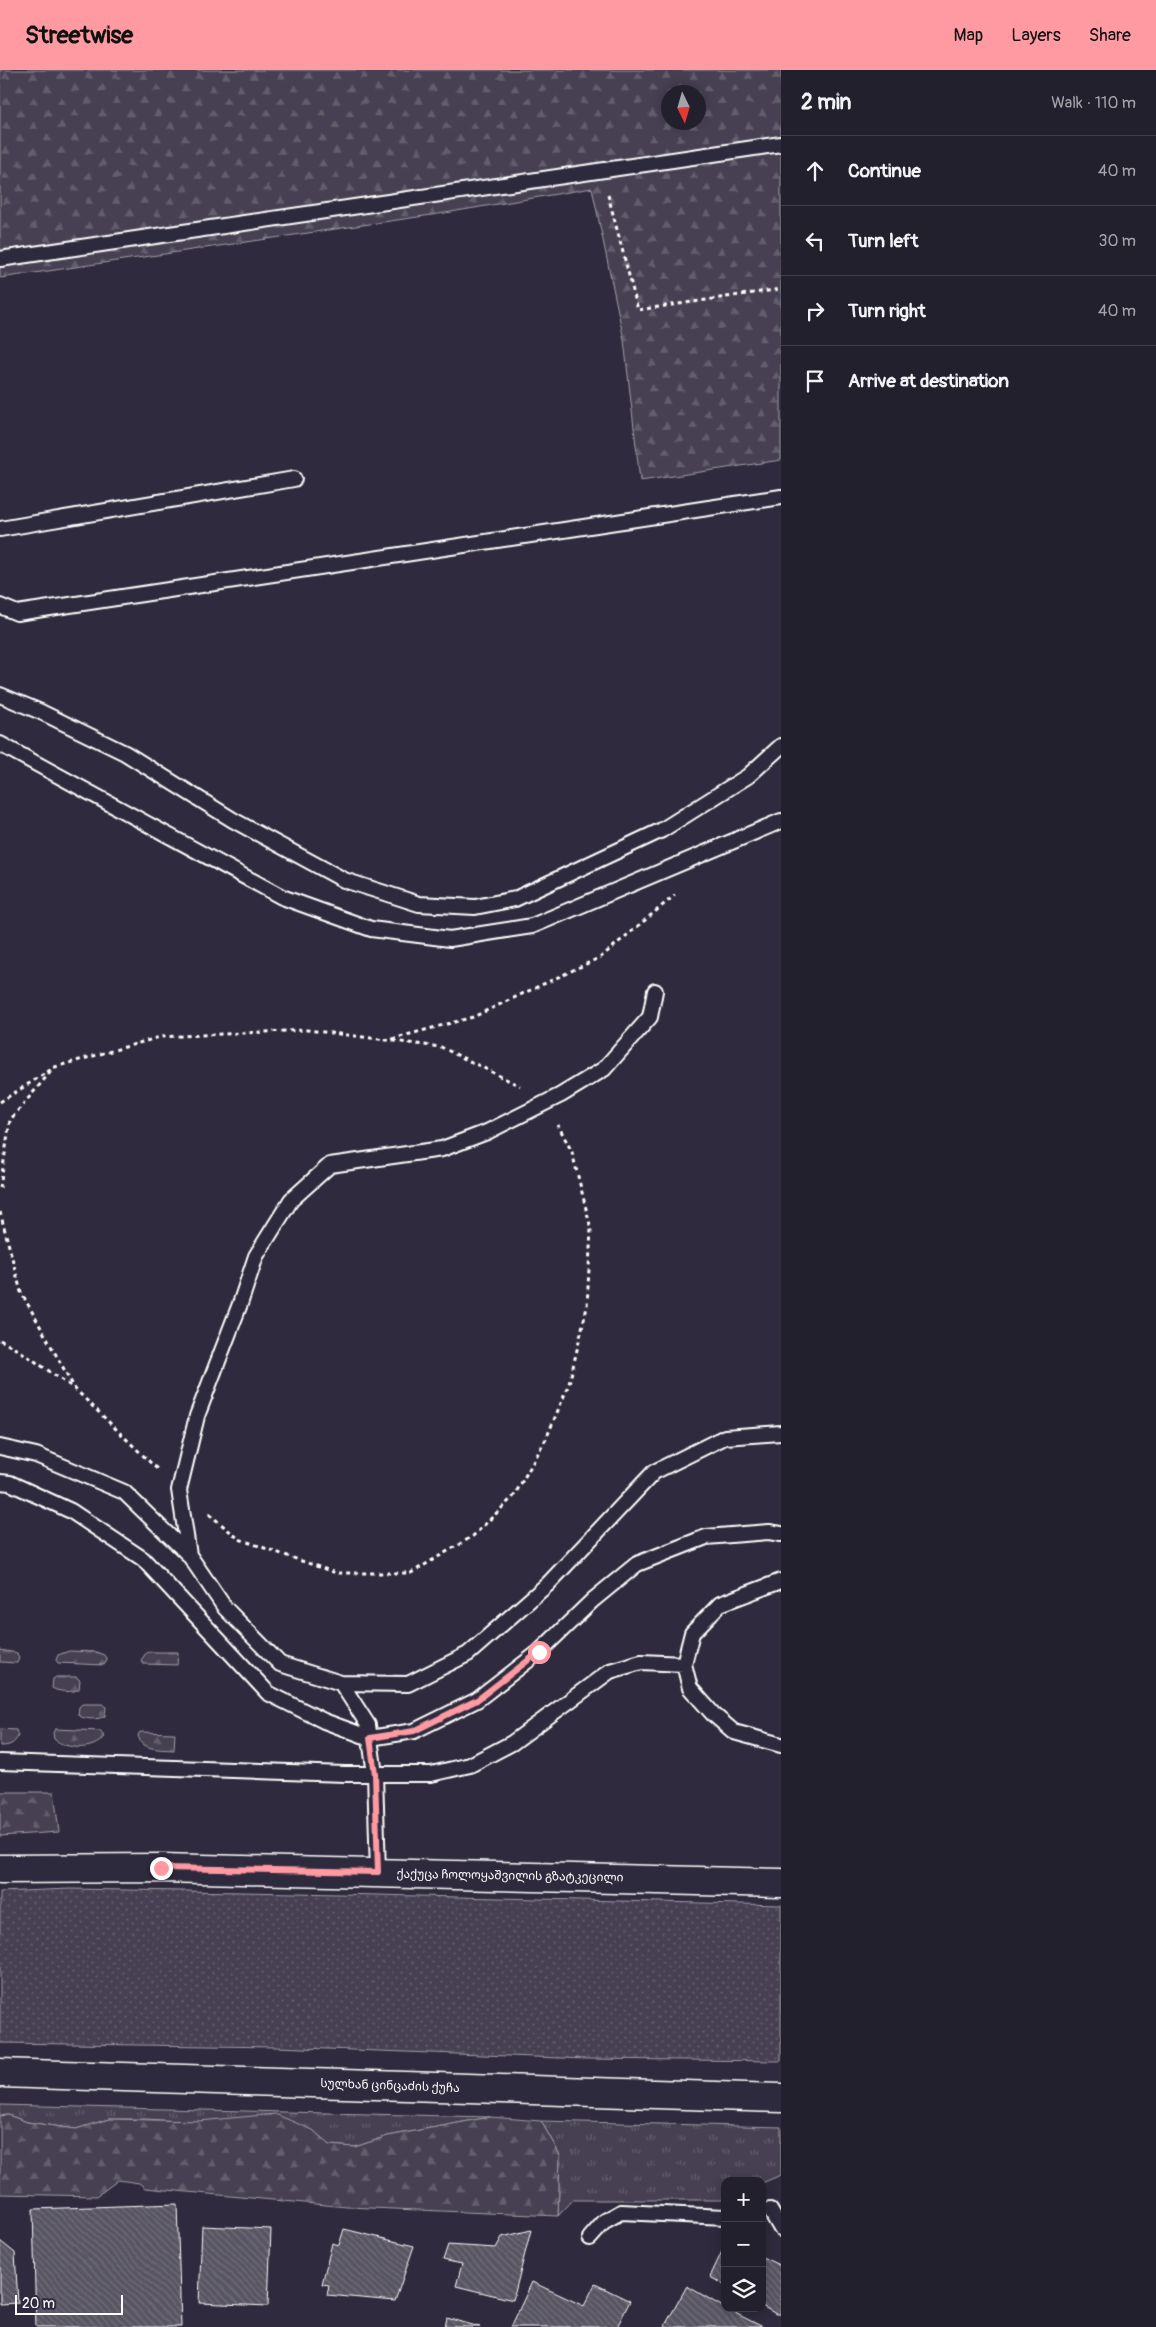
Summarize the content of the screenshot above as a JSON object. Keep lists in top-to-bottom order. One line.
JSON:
{"streets":{"main road":["ქაქუცა ჩოლოყაშვილის გზატკეცილი","სულხან ცინცაძის ქუჩა"]},"scale_bar":"20 m","north":"bottom","page":{"header":"Streetwise","nav":["Map","Layers","Share"],"heading":["2 min","Walk · 110 m"],"list":[["Continue","40 m"],["Turn left","30 m"],["Turn right","40 m"],"Arrive at destination"],"map_buttons":["+","−"],"scale":"20 m"}}
